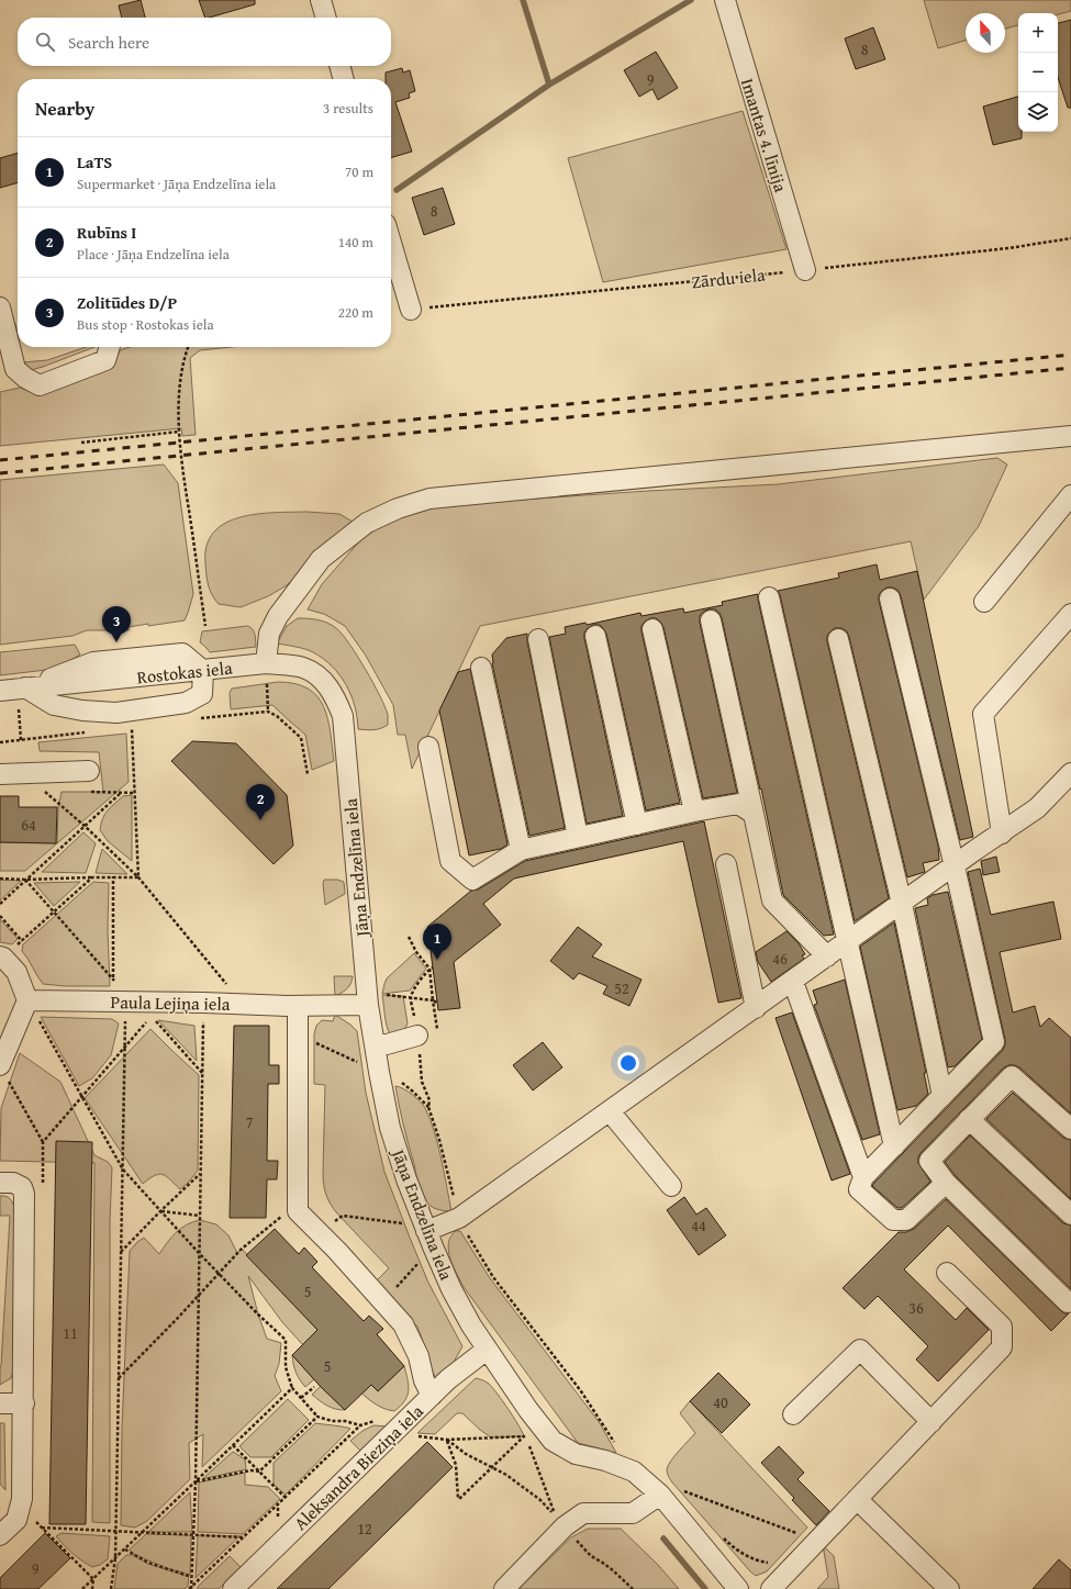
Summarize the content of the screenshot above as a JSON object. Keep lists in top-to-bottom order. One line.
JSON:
{"streets":{"street":["Imantas 4. līnija","Rostokas iela","Jāņa Endzelīna iela","Paula Lejiņa iela","Aleksandra Bieziņa iela"],"path":["Zārdu iela"]},"crossings":[["Imantas 4. līnija","Zārdu iela"],["Rostokas iela","Jāņa Endzelīna iela"],["Jāņa Endzelīna iela","Paula Lejiņa iela"],["Jāņa Endzelīna iela","Aleksandra Bieziņa iela"]],"house_numbers":["8","9","8","64","46","52","7","44","5","36","11","5","40","12","9"],"north":"top","page":{"map_buttons":["+","−"],"search":"Search here","heading":["Nearby","3 results"],"list":[{"mark":"1","name":"LaTS","note":"Supermarket · Jāņa Endzelīna iela","value":"70 m"},{"mark":"2","name":"Rubīns I","note":"Place · Jāņa Endzelīna iela","value":"140 m"},{"mark":"3","name":"Zolitūdes D/P","note":"Bus stop · Rostokas iela","value":"220 m"}],"pins":["3","2","1"]}}
